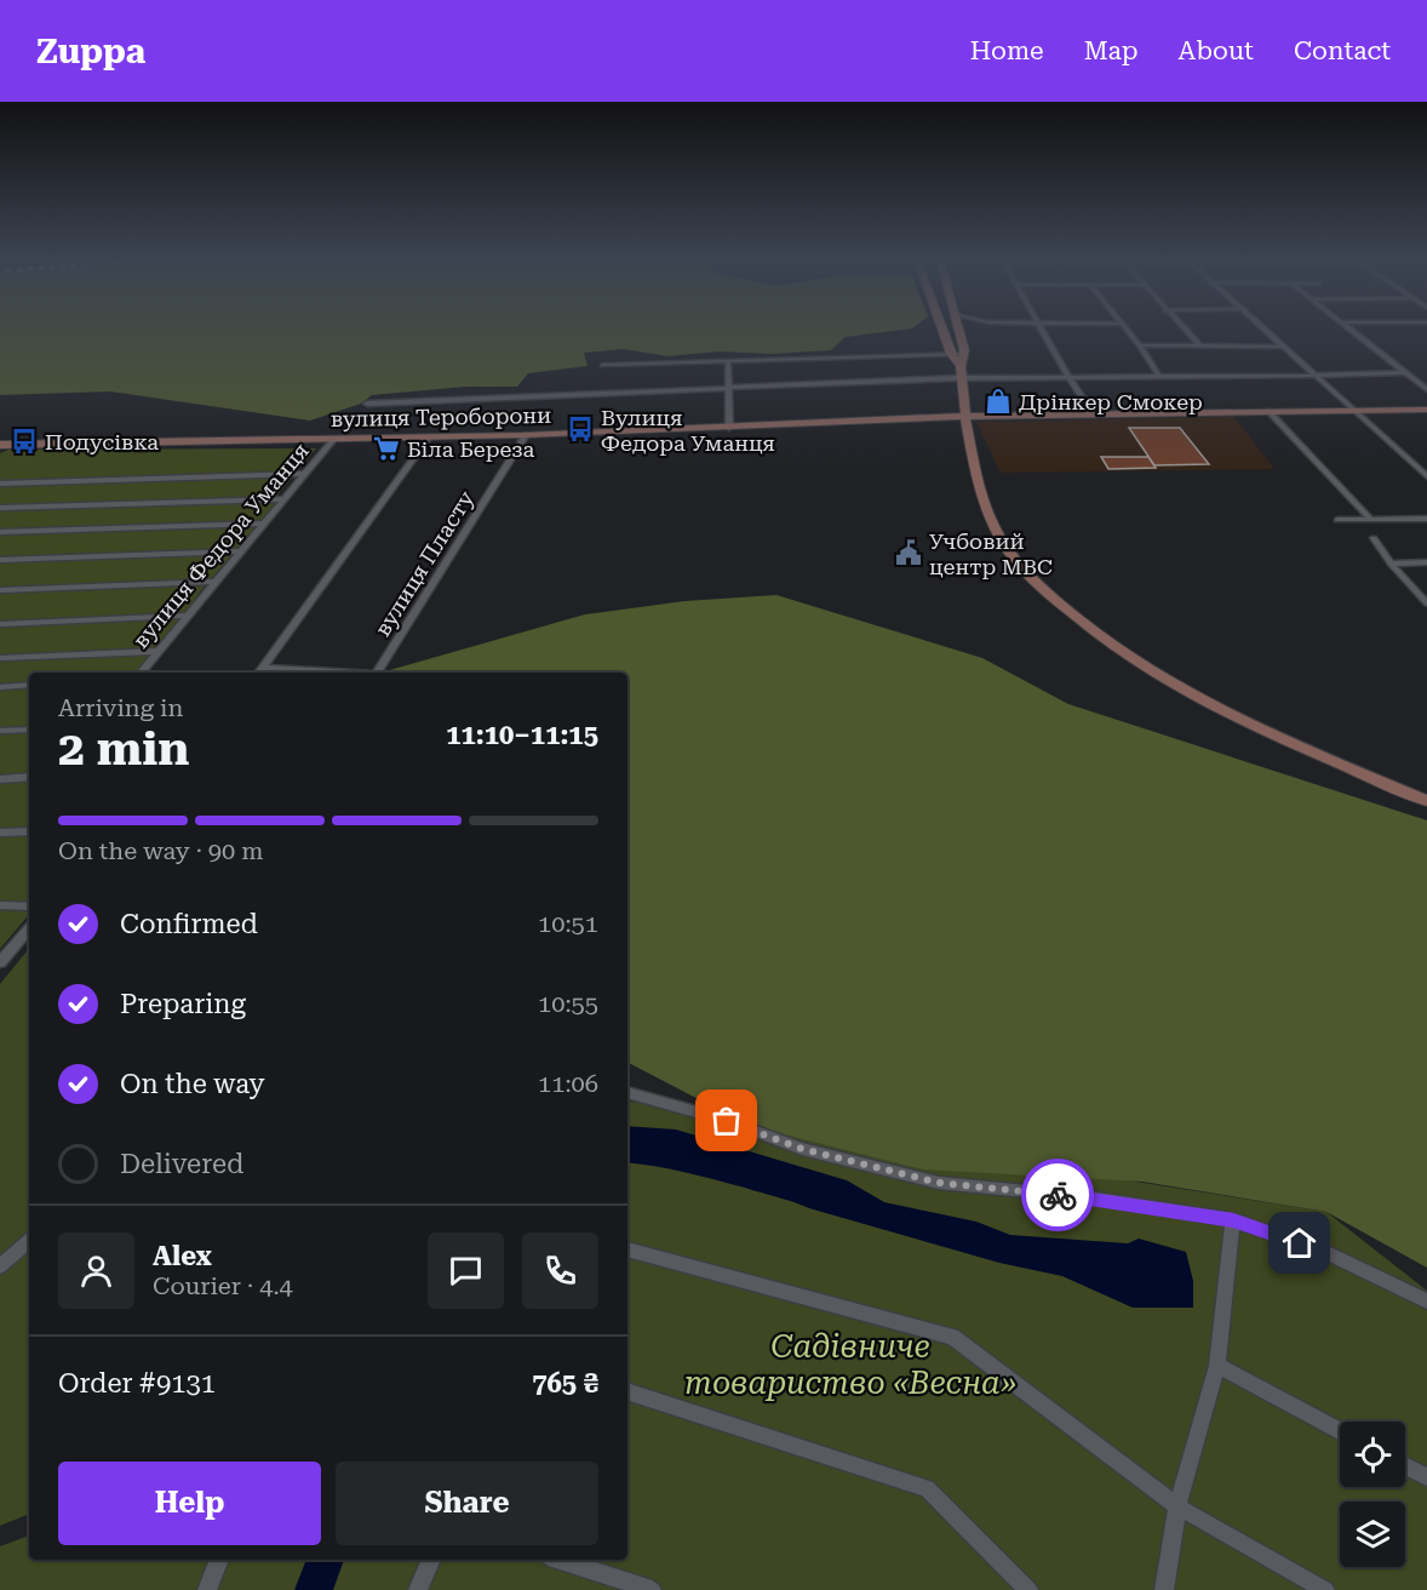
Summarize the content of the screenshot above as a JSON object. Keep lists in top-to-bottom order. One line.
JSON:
{"streets":{"main road":["вулиця Тероборони"],"street":["вулиця Федора Уманця","вулиця Пласту"]},"crossings":[["вулиця Тероборони","вулиця Федора Уманця"],["вулиця Тероборони","вулиця Пласту"]],"parks":["Садівниче товариство «Весна»"],"places":{"shop":["Дрінкер Смокер"],"bus stop":["Вулиця Федора Уманця","Подусівка"],"supermarket":["Біла Береза"],"public building":["Учбовий центр МВС"]},"page":{"header":"Zuppa","nav":["Home","Map","About","Contact"],"heading":["2 min","Arriving in","11:10–11:15"],"panel":["Alex","Courier · 4.4","Order #9131","765 ₴"],"bar":"On the way · 90 m","list":[["Confirmed","10:51"],["Preparing","10:55"],["On the way","11:06"],"Delivered"],"buttons":["Help","Share"]}}
